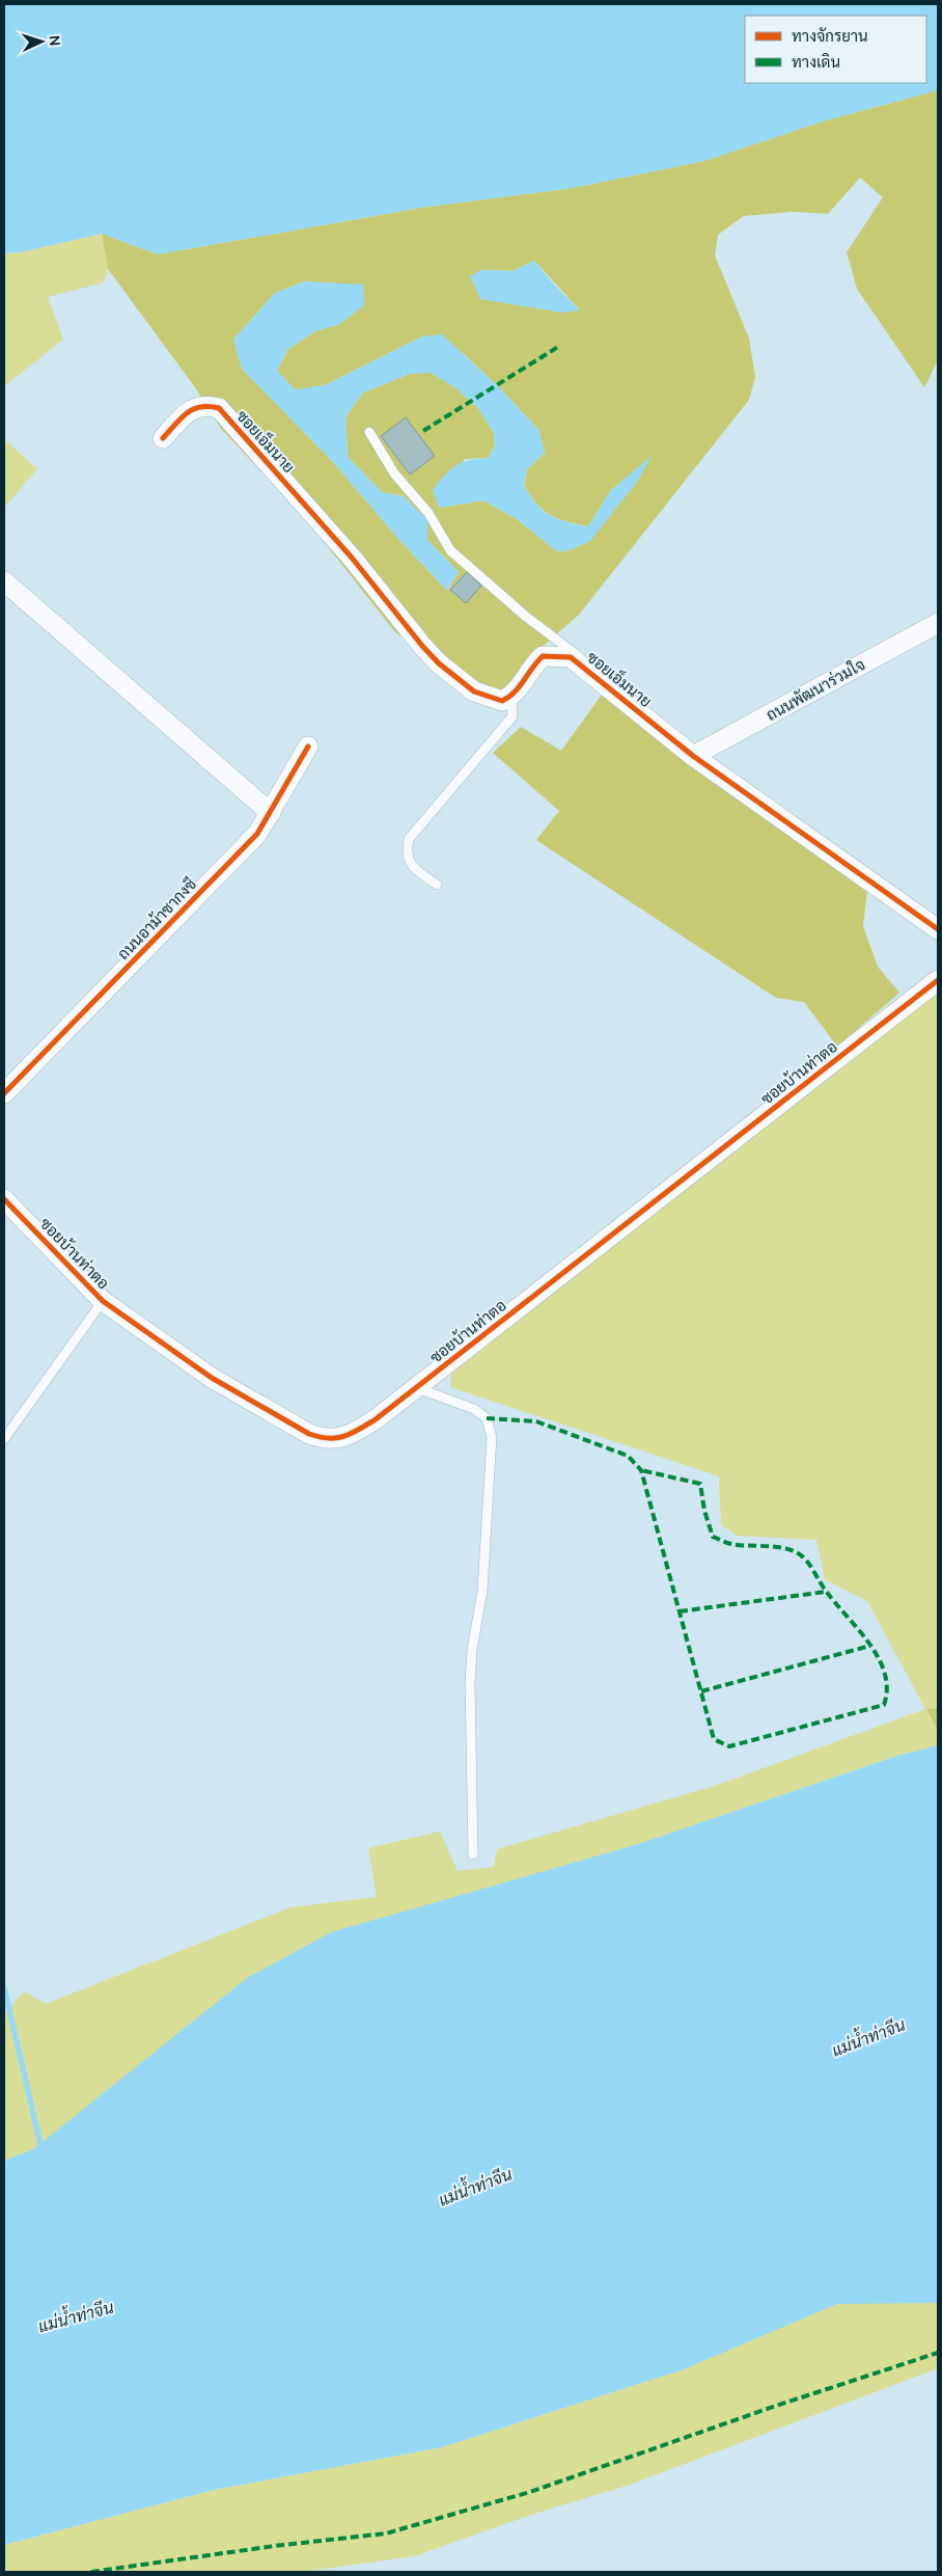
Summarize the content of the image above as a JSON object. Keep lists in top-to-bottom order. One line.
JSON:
{"streets":{"street":["ซอยเอ็มนาย","ถนนพัฒนาร่วมใจ","ถนนอาม้าซากงซี","ซอยบ้านท่าตอ"]},"crossings":[["ซอยเอ็มนาย","ถนนพัฒนาร่วมใจ"]],"water":["แม่น้ำท่าจีน"],"legend":["ทางจักรยาน","ทางเดิน"],"north":"right"}
